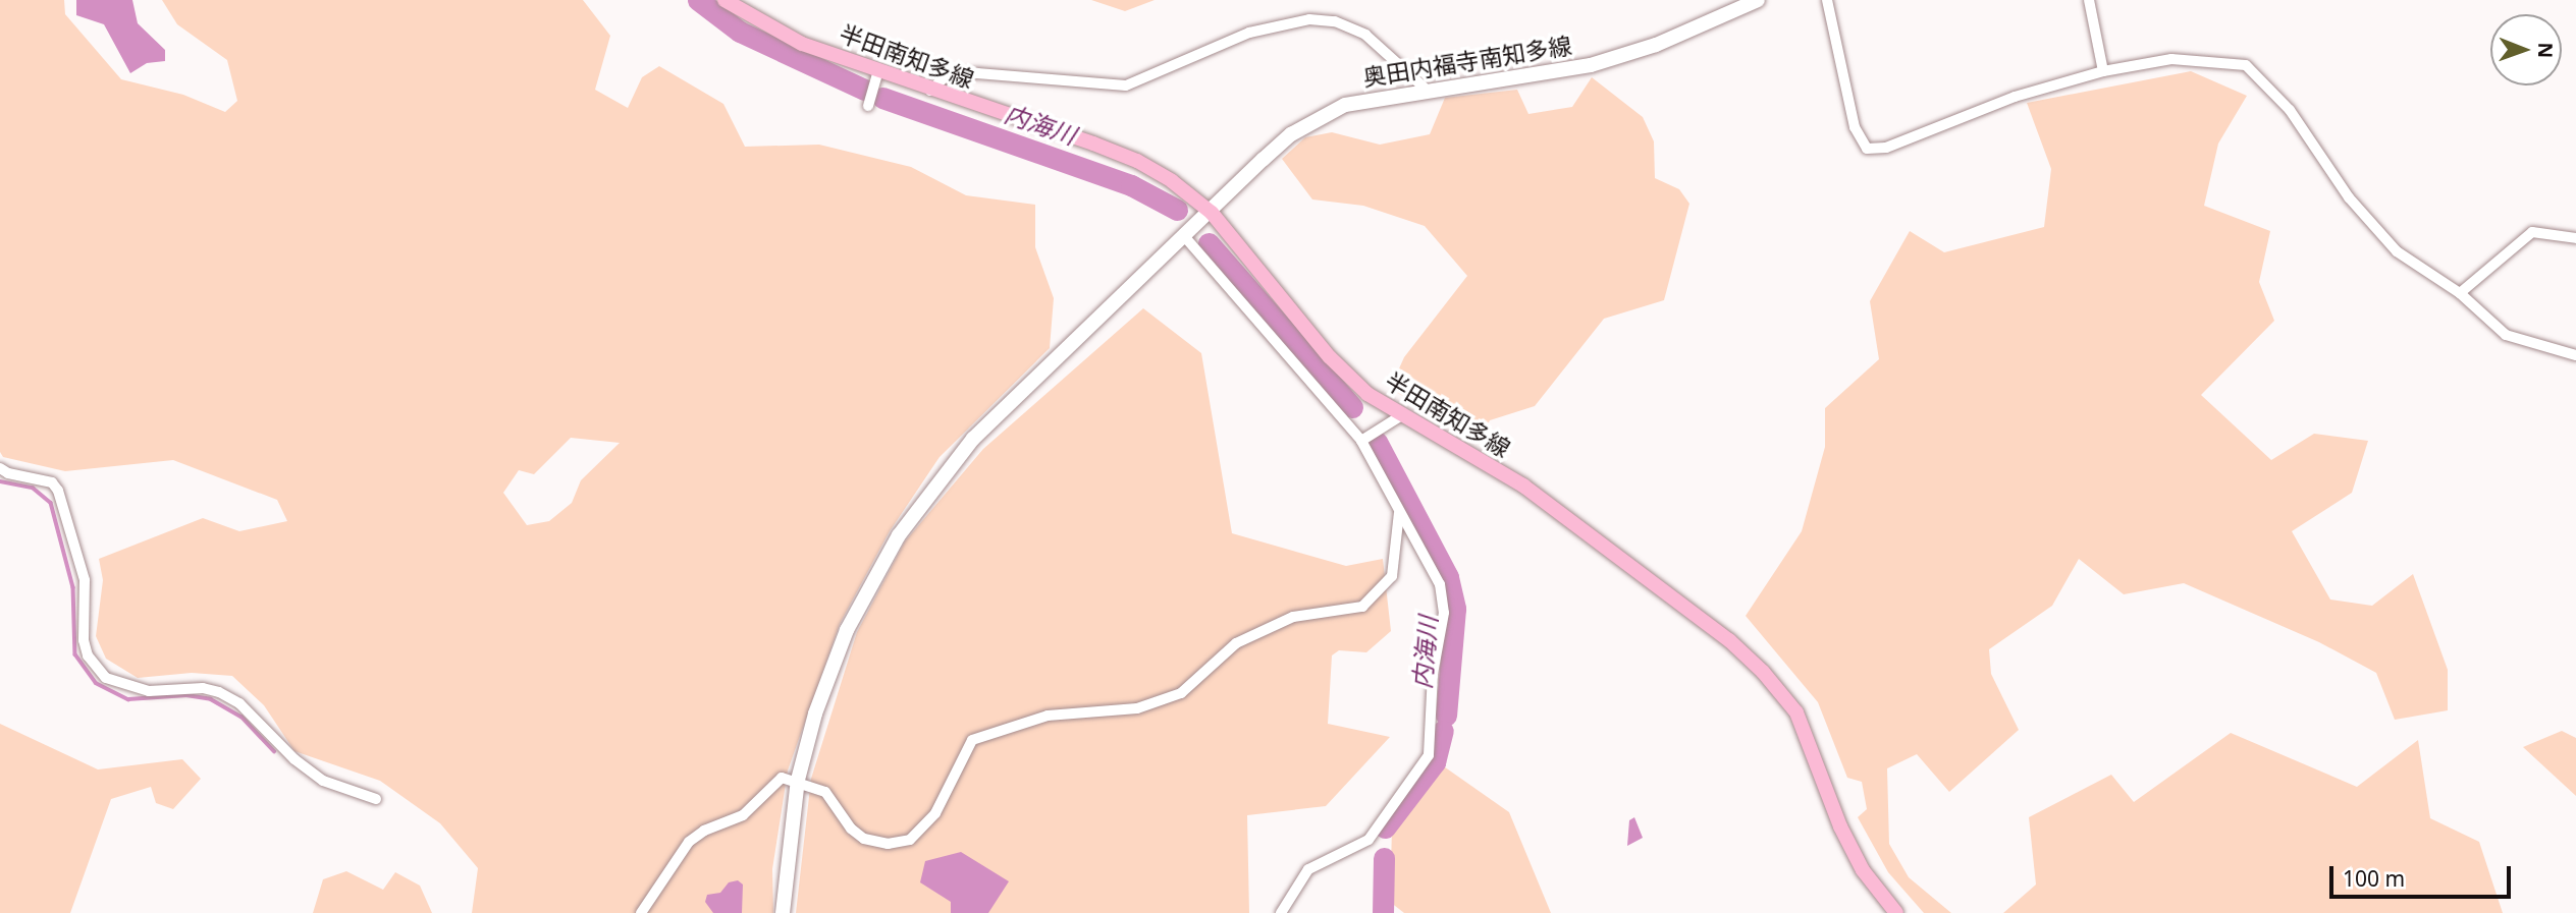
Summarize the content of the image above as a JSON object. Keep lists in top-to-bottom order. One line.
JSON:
{"streets":{"main road":["半田南知多線"],"street":["奥田内福寺南知多線"]},"crossings":[["半田南知多線","奥田内福寺南知多線"]],"water":["内海川"],"scale_bar":"100 m","north":"right"}
